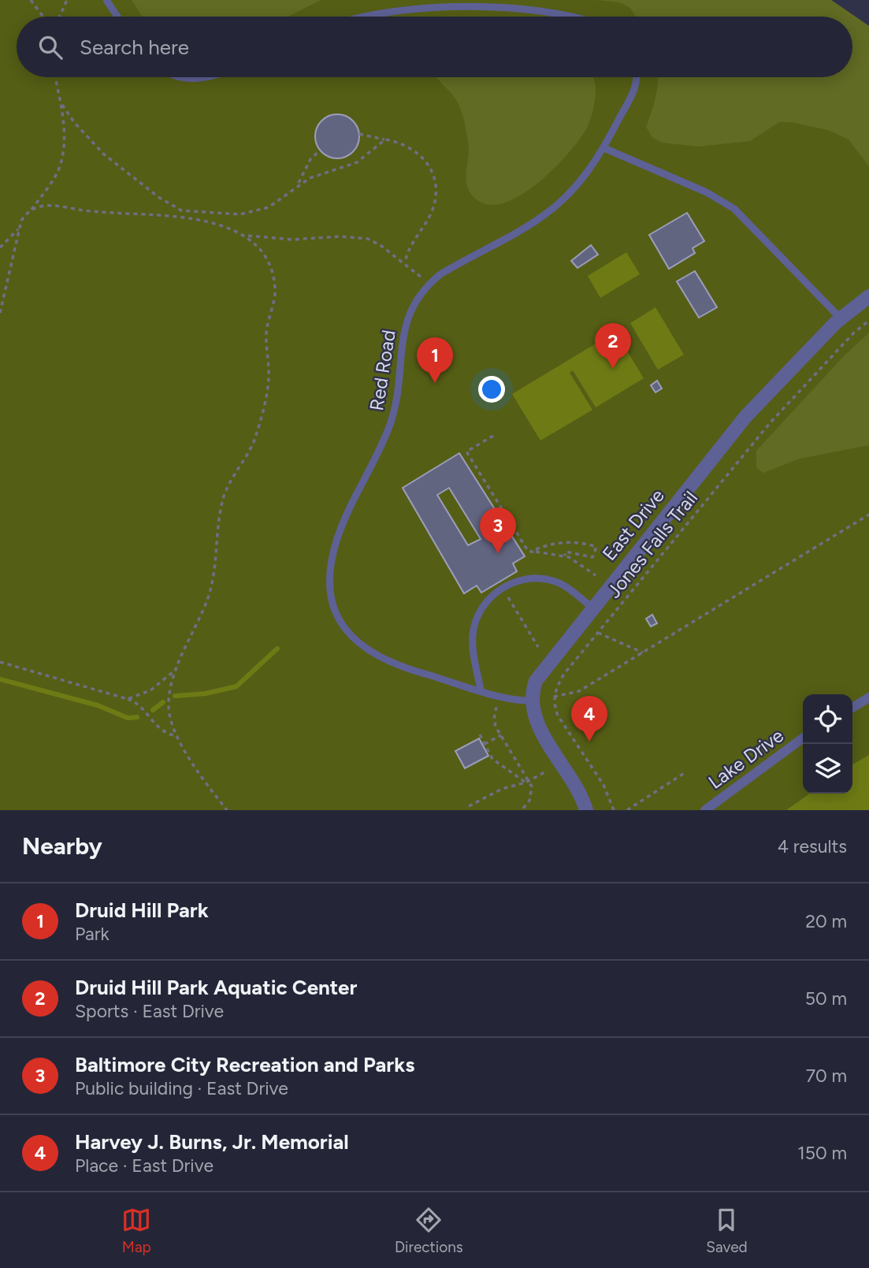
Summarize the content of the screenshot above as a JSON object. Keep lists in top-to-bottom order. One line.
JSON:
{"streets":{"street":["East Drive","Lake Drive"],"lane":["Red Road"],"path":["Jones Falls Trail"]},"crossings":[["Red Road","East Drive"]],"page":{"search":"Search here","pins":["2","1","3","4"],"heading":["Nearby","4 results"],"list":[{"mark":"1","name":"Druid Hill Park","note":"Park","value":"20 m"},{"mark":"2","name":"Druid Hill Park Aquatic Center","note":"Sports · East Drive","value":"50 m"},{"mark":"3","name":"Baltimore City Recreation and Parks","note":"Public building · East Drive","value":"70 m"},{"mark":"4","name":"Harvey J. Burns, Jr. Memorial","note":"Place · East Drive","value":"150 m"}],"nav":["Map","Directions","Saved"]}}
